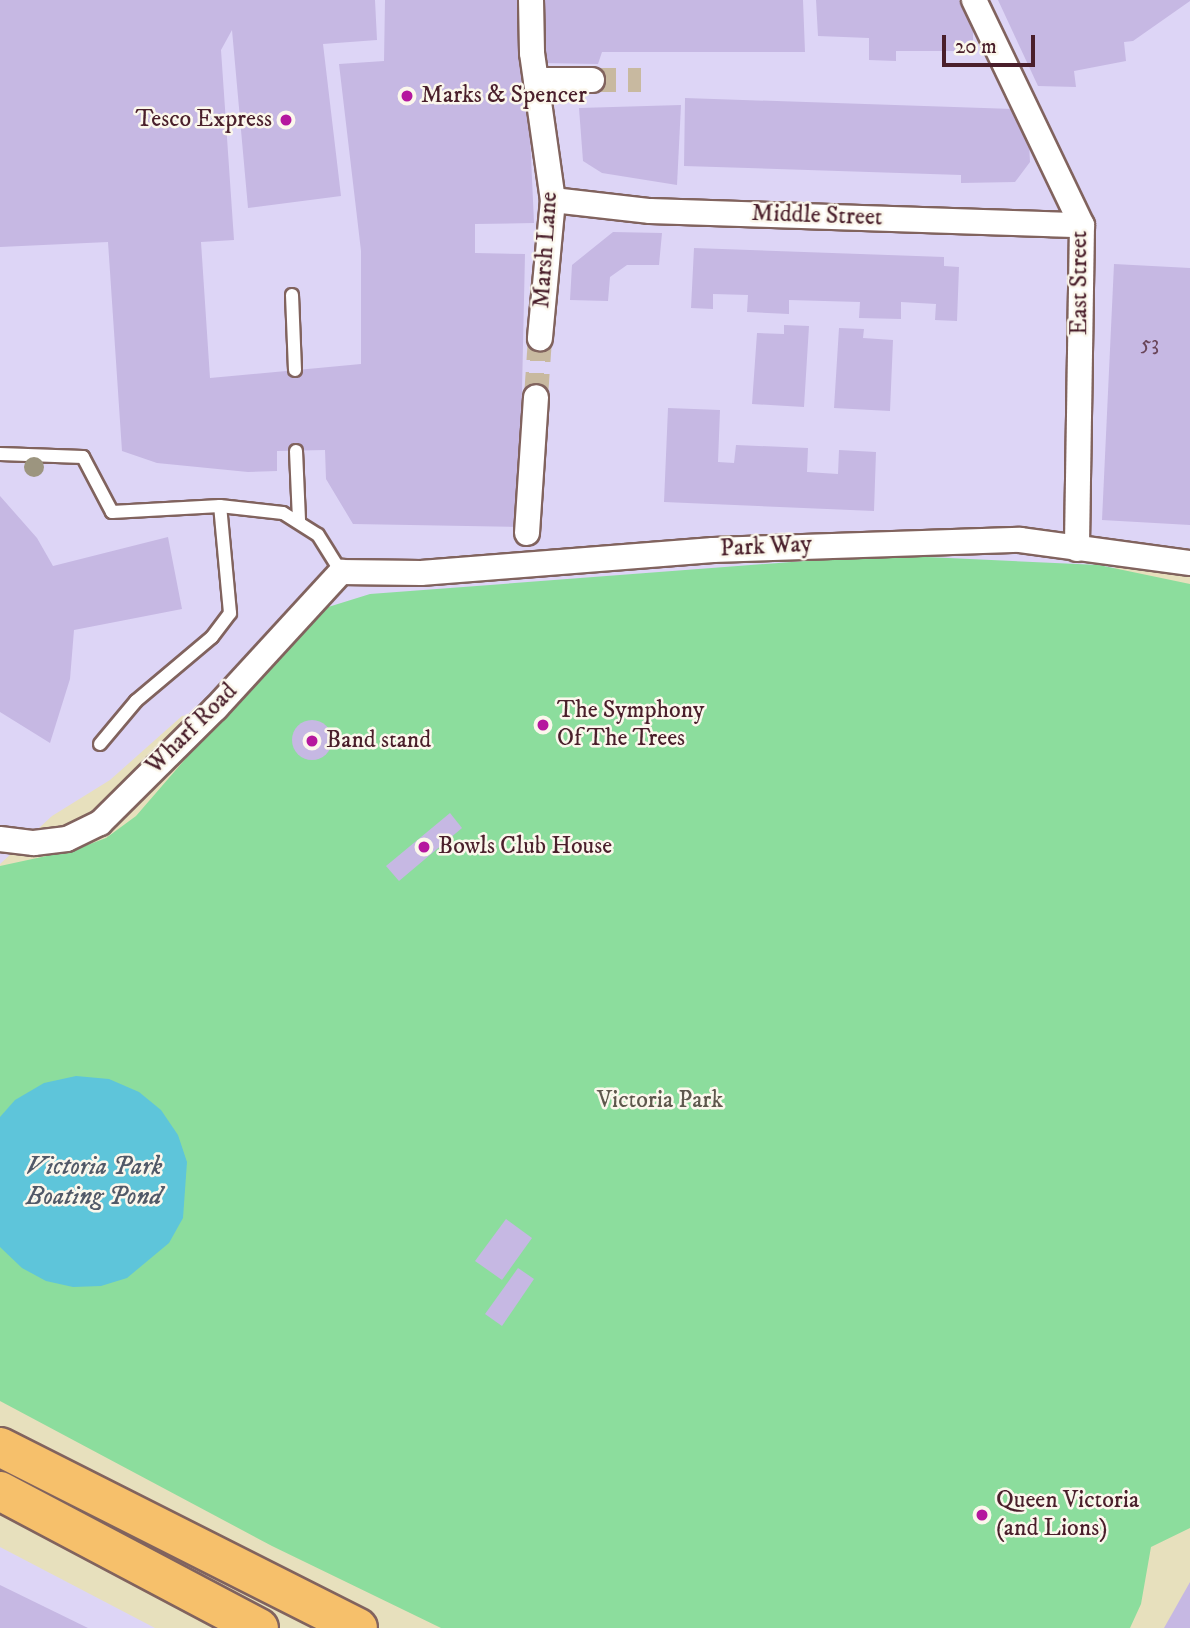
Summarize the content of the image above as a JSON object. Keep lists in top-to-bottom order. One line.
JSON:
{"streets":{"street":["Middle Street","Marsh Lane","East Street","Park Way","Wharf Road"]},"crossings":[["Middle Street","Marsh Lane"],["Middle Street","East Street"],["East Street","Park Way"],["Park Way","Wharf Road"]],"water":["Victoria Park Boating Pond"],"parks":["Victoria Park"],"places":["Marks & Spencer","Tesco Express","The Symphony Of The Trees","Band stand","Bowls Club House","Queen Victoria (and Lions)"],"house_numbers":["53"],"scale_bar":"20 m"}
